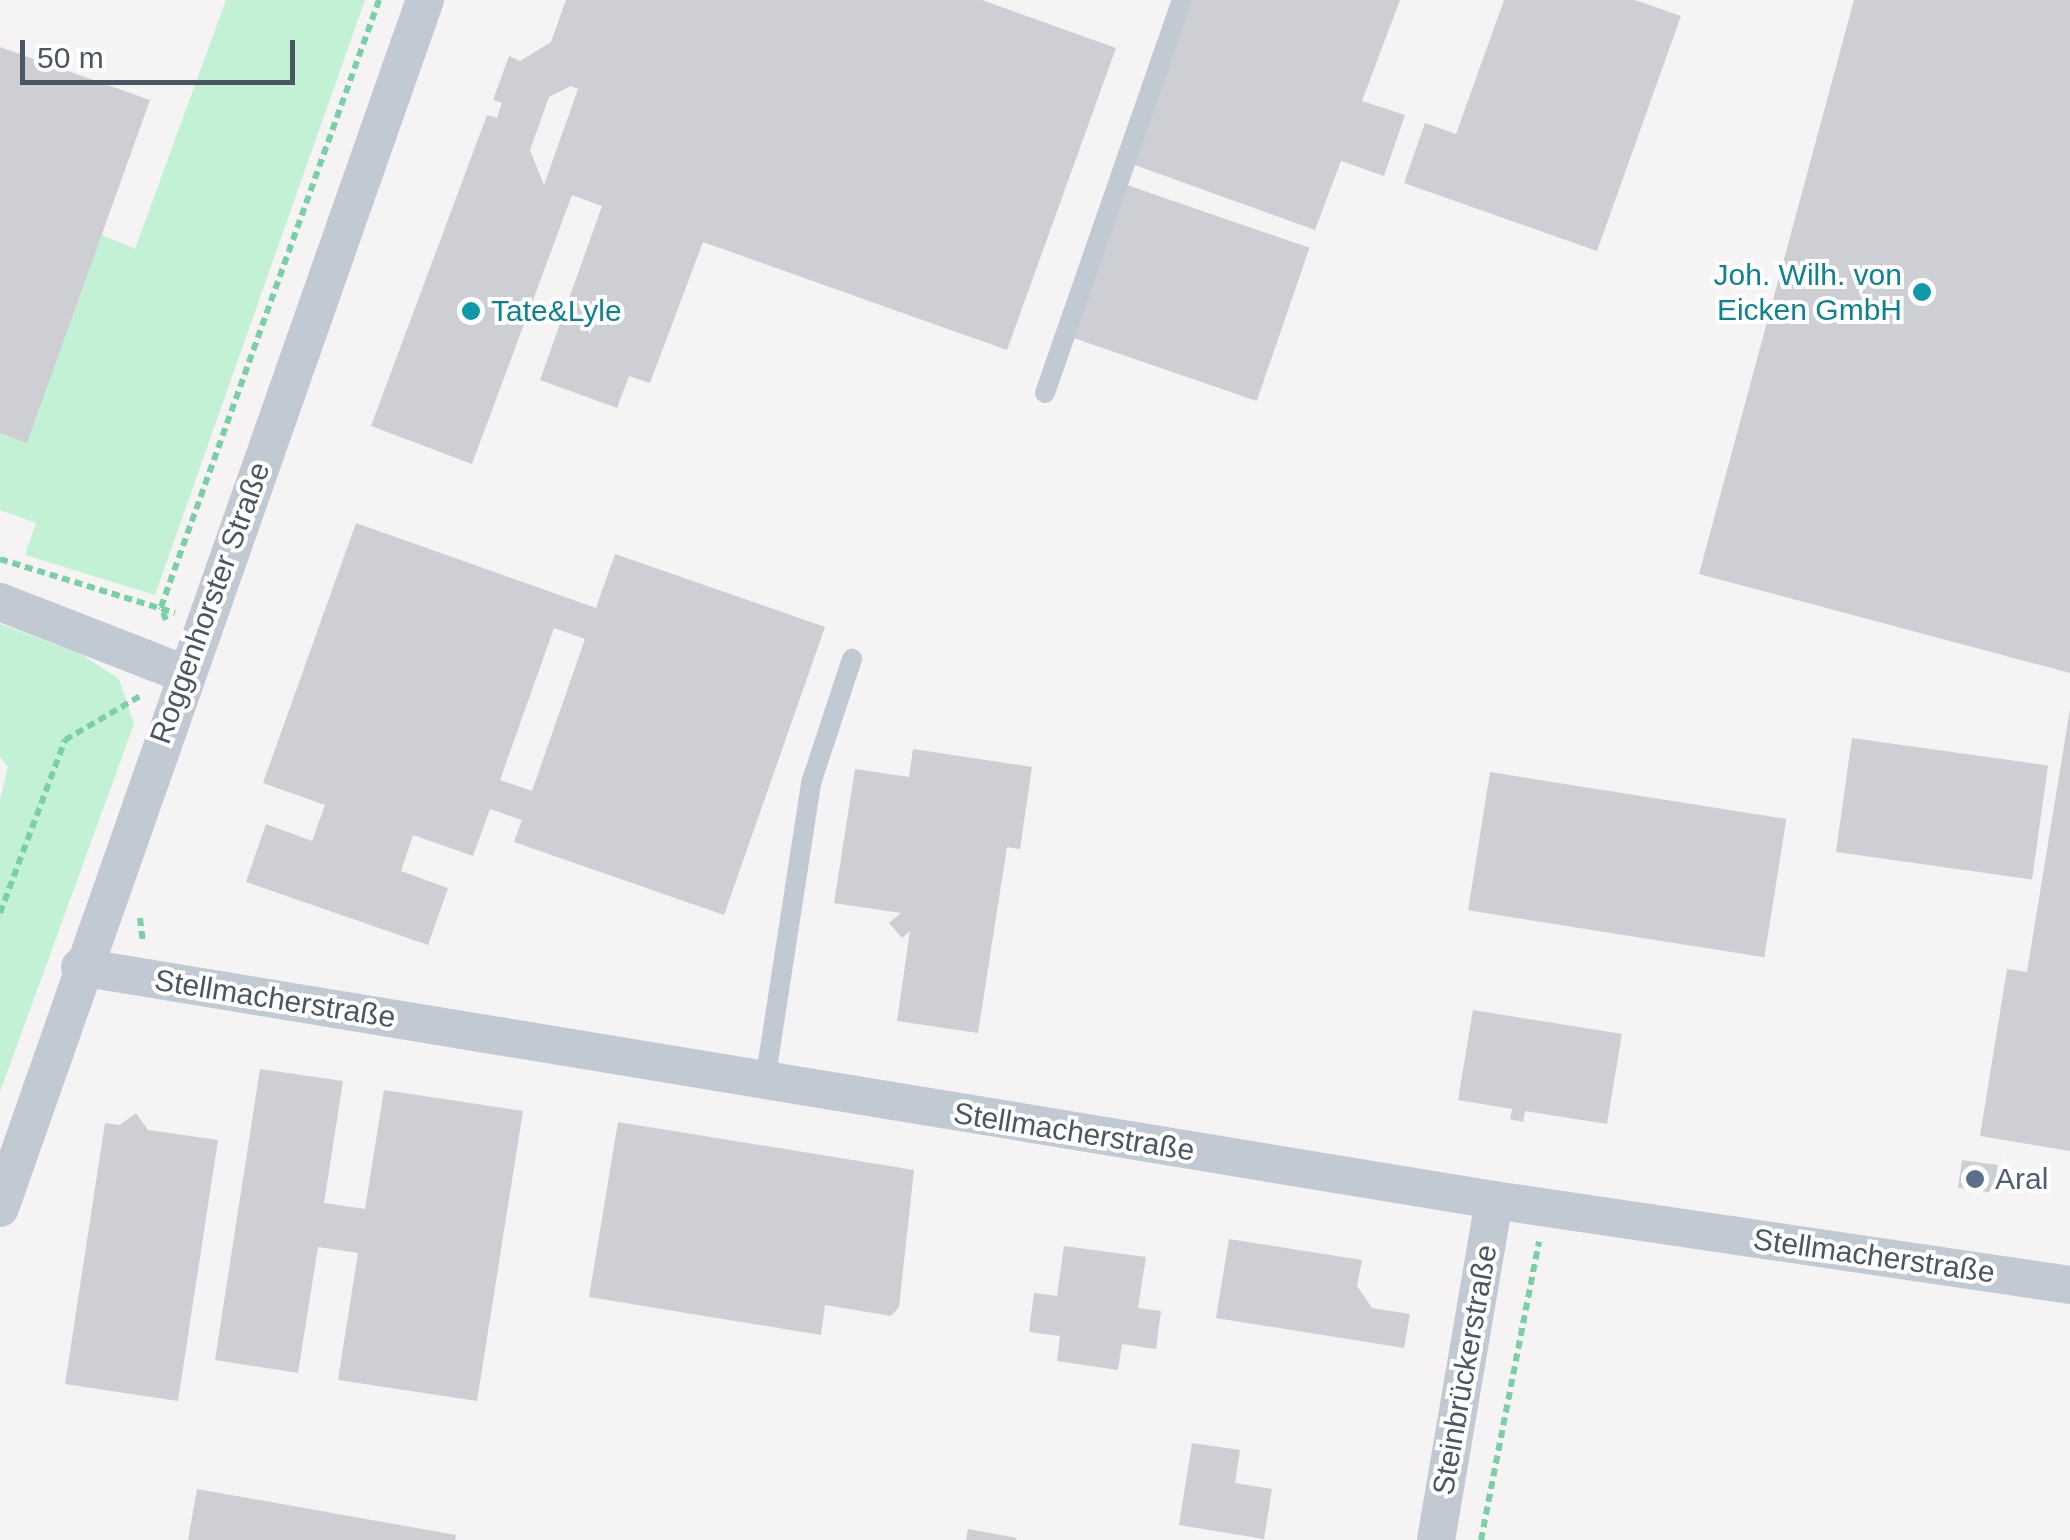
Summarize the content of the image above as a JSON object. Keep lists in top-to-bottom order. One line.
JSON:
{"streets":{"street":["Roggenhorster Straße","Stellmacherstraße","Steinbrückerstraße"]},"crossings":[["Roggenhorster Straße","Stellmacherstraße"],["Stellmacherstraße","Steinbrückerstraße"]],"places":["Joh. Wilh. von Eicken GmbH","Tate&Lyle","Aral"],"scale_bar":"50 m"}
